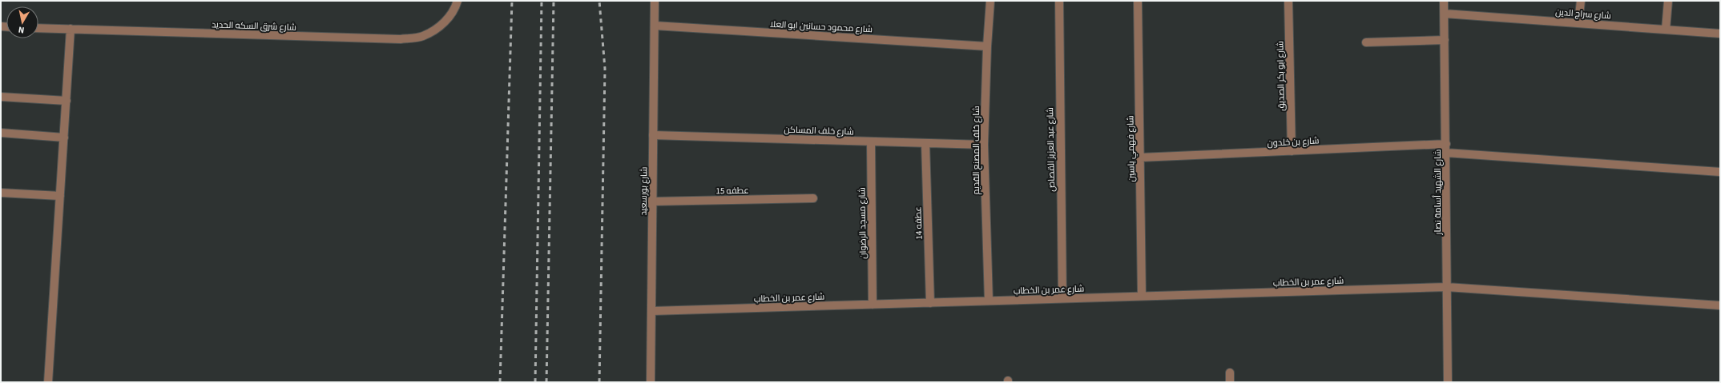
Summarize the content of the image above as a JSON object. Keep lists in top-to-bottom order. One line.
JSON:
{"streets":{"street":["شارع سراج الدين","شارع شرق السكه الحديد","شارع محمود حسانين ابو العلا","شارع ابو بكر الصديق","شارع خلف المساكن","شارع بن خلدون","شارع فهمي ياسين","شارع عبد العزيز القصاص","شارع خلف المصنع القديم","عطفه 15","شارع بورسعيد","شارع الشهيد أسامة نصار","شارع مسجد الرضوان","عطفه 14","شارع عمر بن الخطاب"]},"crossings":[["شارع سراج الدين","شارع الشهيد أسامة نصار"],["شارع محمود حسانين ابو العلا","شارع خلف المصنع القديم"],["شارع محمود حسانين ابو العلا","شارع بورسعيد"],["شارع ابو بكر الصديق","شارع بن خلدون"],["شارع خلف المساكن","شارع خلف المصنع القديم"],["شارع خلف المساكن","شارع بورسعيد"],["شارع خلف المساكن","شارع مسجد الرضوان"],["شارع خلف المساكن","عطفه 14"],["شارع بن خلدون","شارع فهمي ياسين"],["شارع بن خلدون","شارع الشهيد أسامة نصار"],["شارع فهمي ياسين","شارع عمر بن الخطاب"],["شارع عبد العزيز القصاص","شارع عمر بن الخطاب"],["شارع خلف المصنع القديم","شارع عمر بن الخطاب"],["عطفه 15","شارع بورسعيد"],["شارع بورسعيد","شارع عمر بن الخطاب"],["شارع الشهيد أسامة نصار","شارع عمر بن الخطاب"],["شارع مسجد الرضوان","شارع عمر بن الخطاب"],["عطفه 14","شارع عمر بن الخطاب"]],"north":"bottom"}
